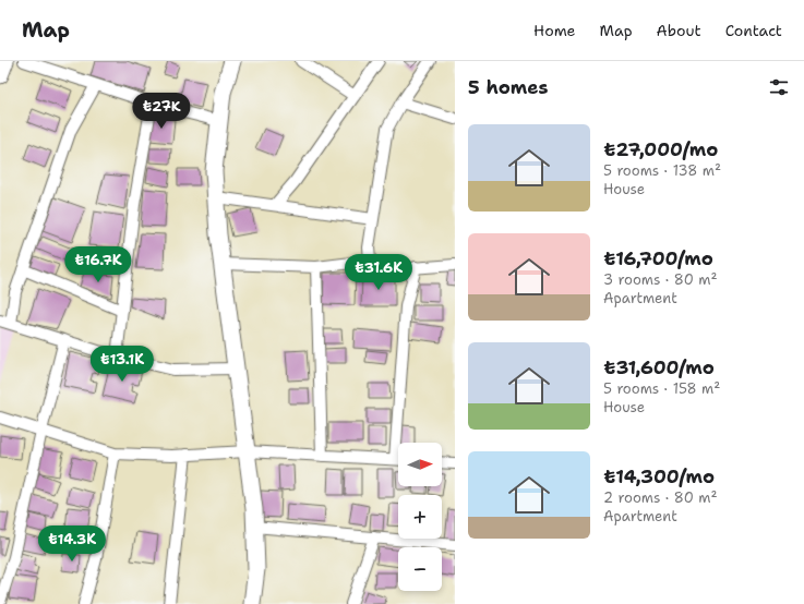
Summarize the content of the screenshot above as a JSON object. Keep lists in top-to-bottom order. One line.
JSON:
{"north":"right","page":{"header":"Map","nav":["Home","Map","About","Contact"],"heading":"5 homes","price":["₺27K","₺16.7K","₺31.6K","₺13.1K","₺14.3K"],"list":[{"name":"₺27,000/mo","note":"5 rooms · 138 m² · House"},{"name":"₺16,700/mo","note":"3 rooms · 80 m² · Apartment"},{"name":"₺31,600/mo","note":"5 rooms · 158 m² · House"},{"name":"₺14,300/mo","note":"2 rooms · 80 m² · Apartment"}],"map_buttons":["+","−"]}}
